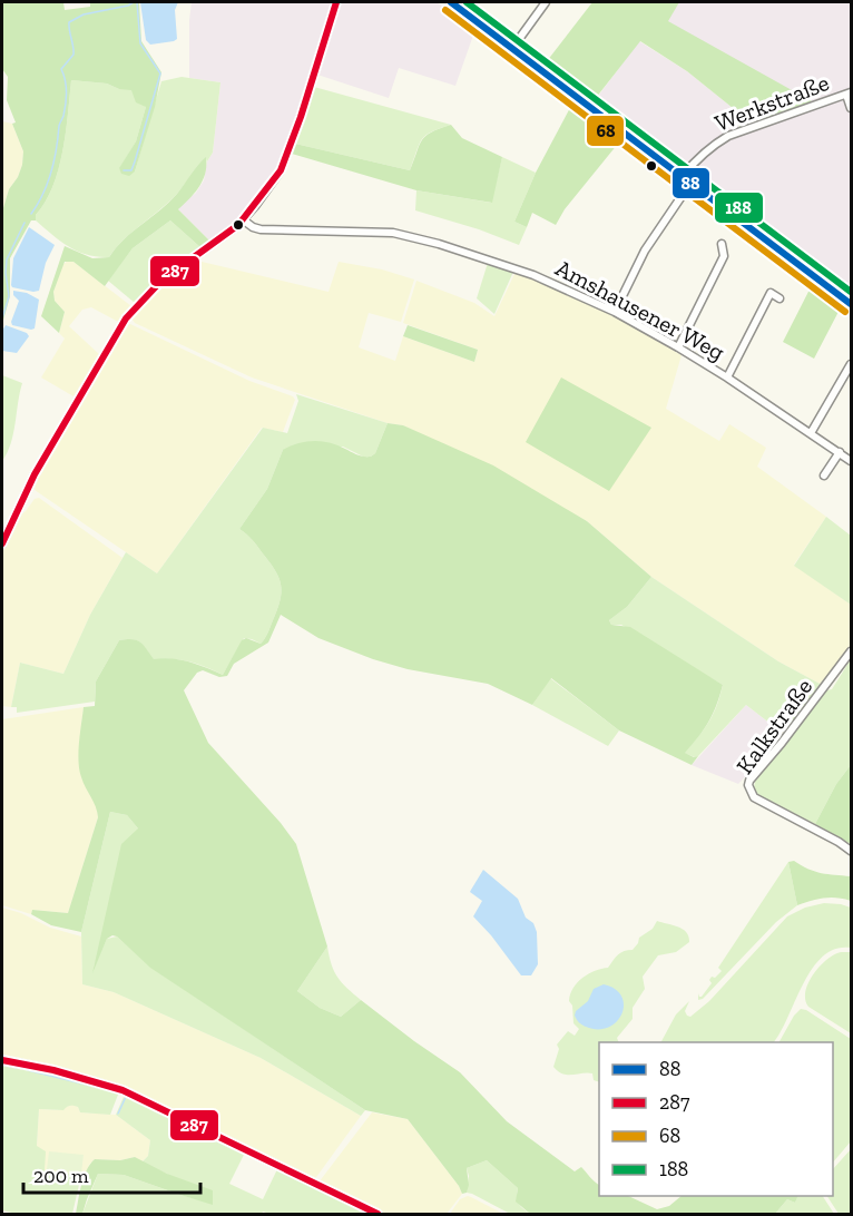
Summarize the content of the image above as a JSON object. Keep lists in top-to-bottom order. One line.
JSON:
{"streets":{"street":["Werkstraße","Amshausener Weg","Kalkstraße"]},"lines":["transit line 88","transit line 287","transit line 188","transit line 68"],"legend":["88","287","68","188"],"scale_bar":"200 m"}
